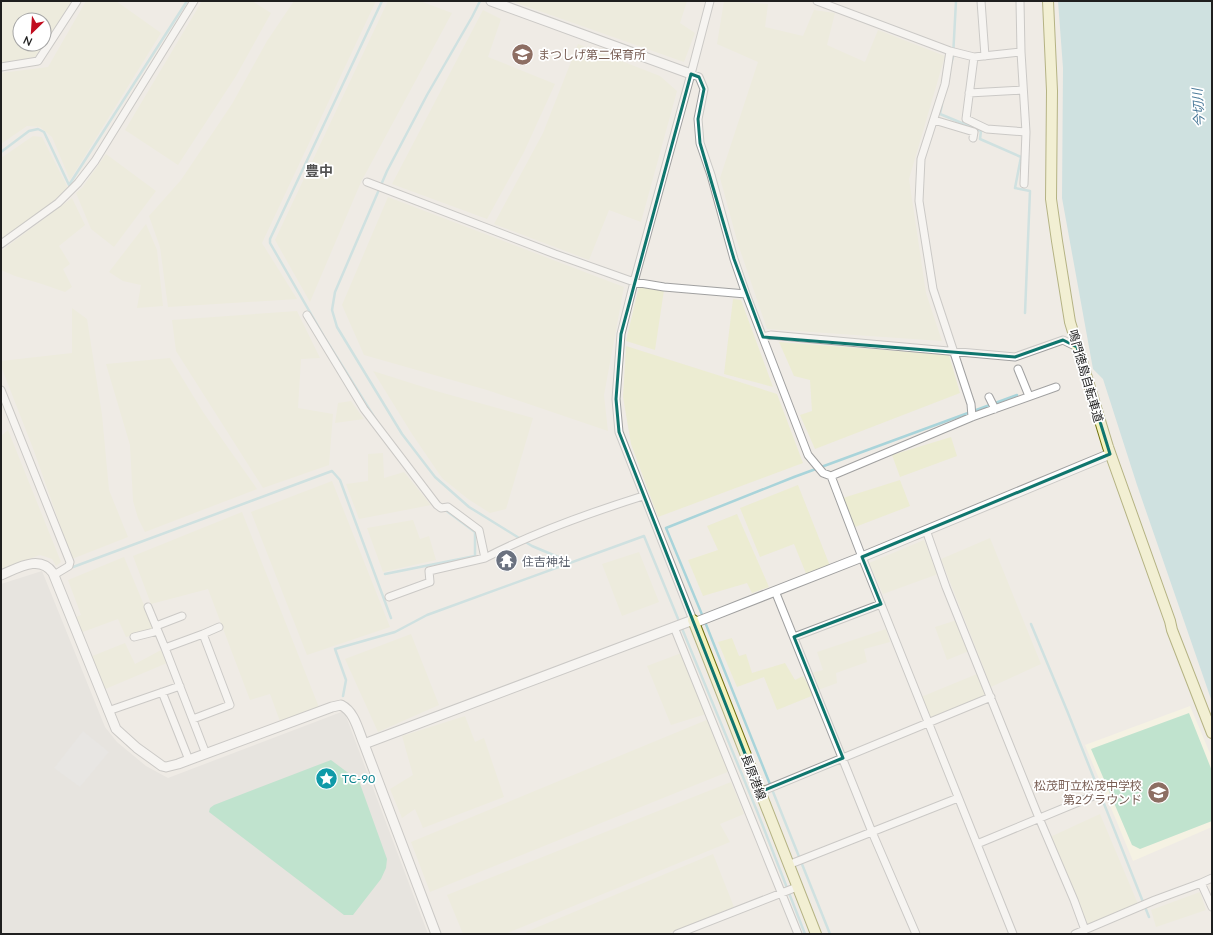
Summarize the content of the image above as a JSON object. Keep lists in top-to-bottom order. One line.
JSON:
{"streets":{"main road":["鳴門徳島自転車道","長原港線"]},"districts":["豊中"],"water":["今切川"],"places":{"school or university":["まつしげ第二保育所","松茂町立松茂中学校 第2グラウンド"],"temple":["住吉神社"],"place":["TC-90"]},"north":"bottom left"}
